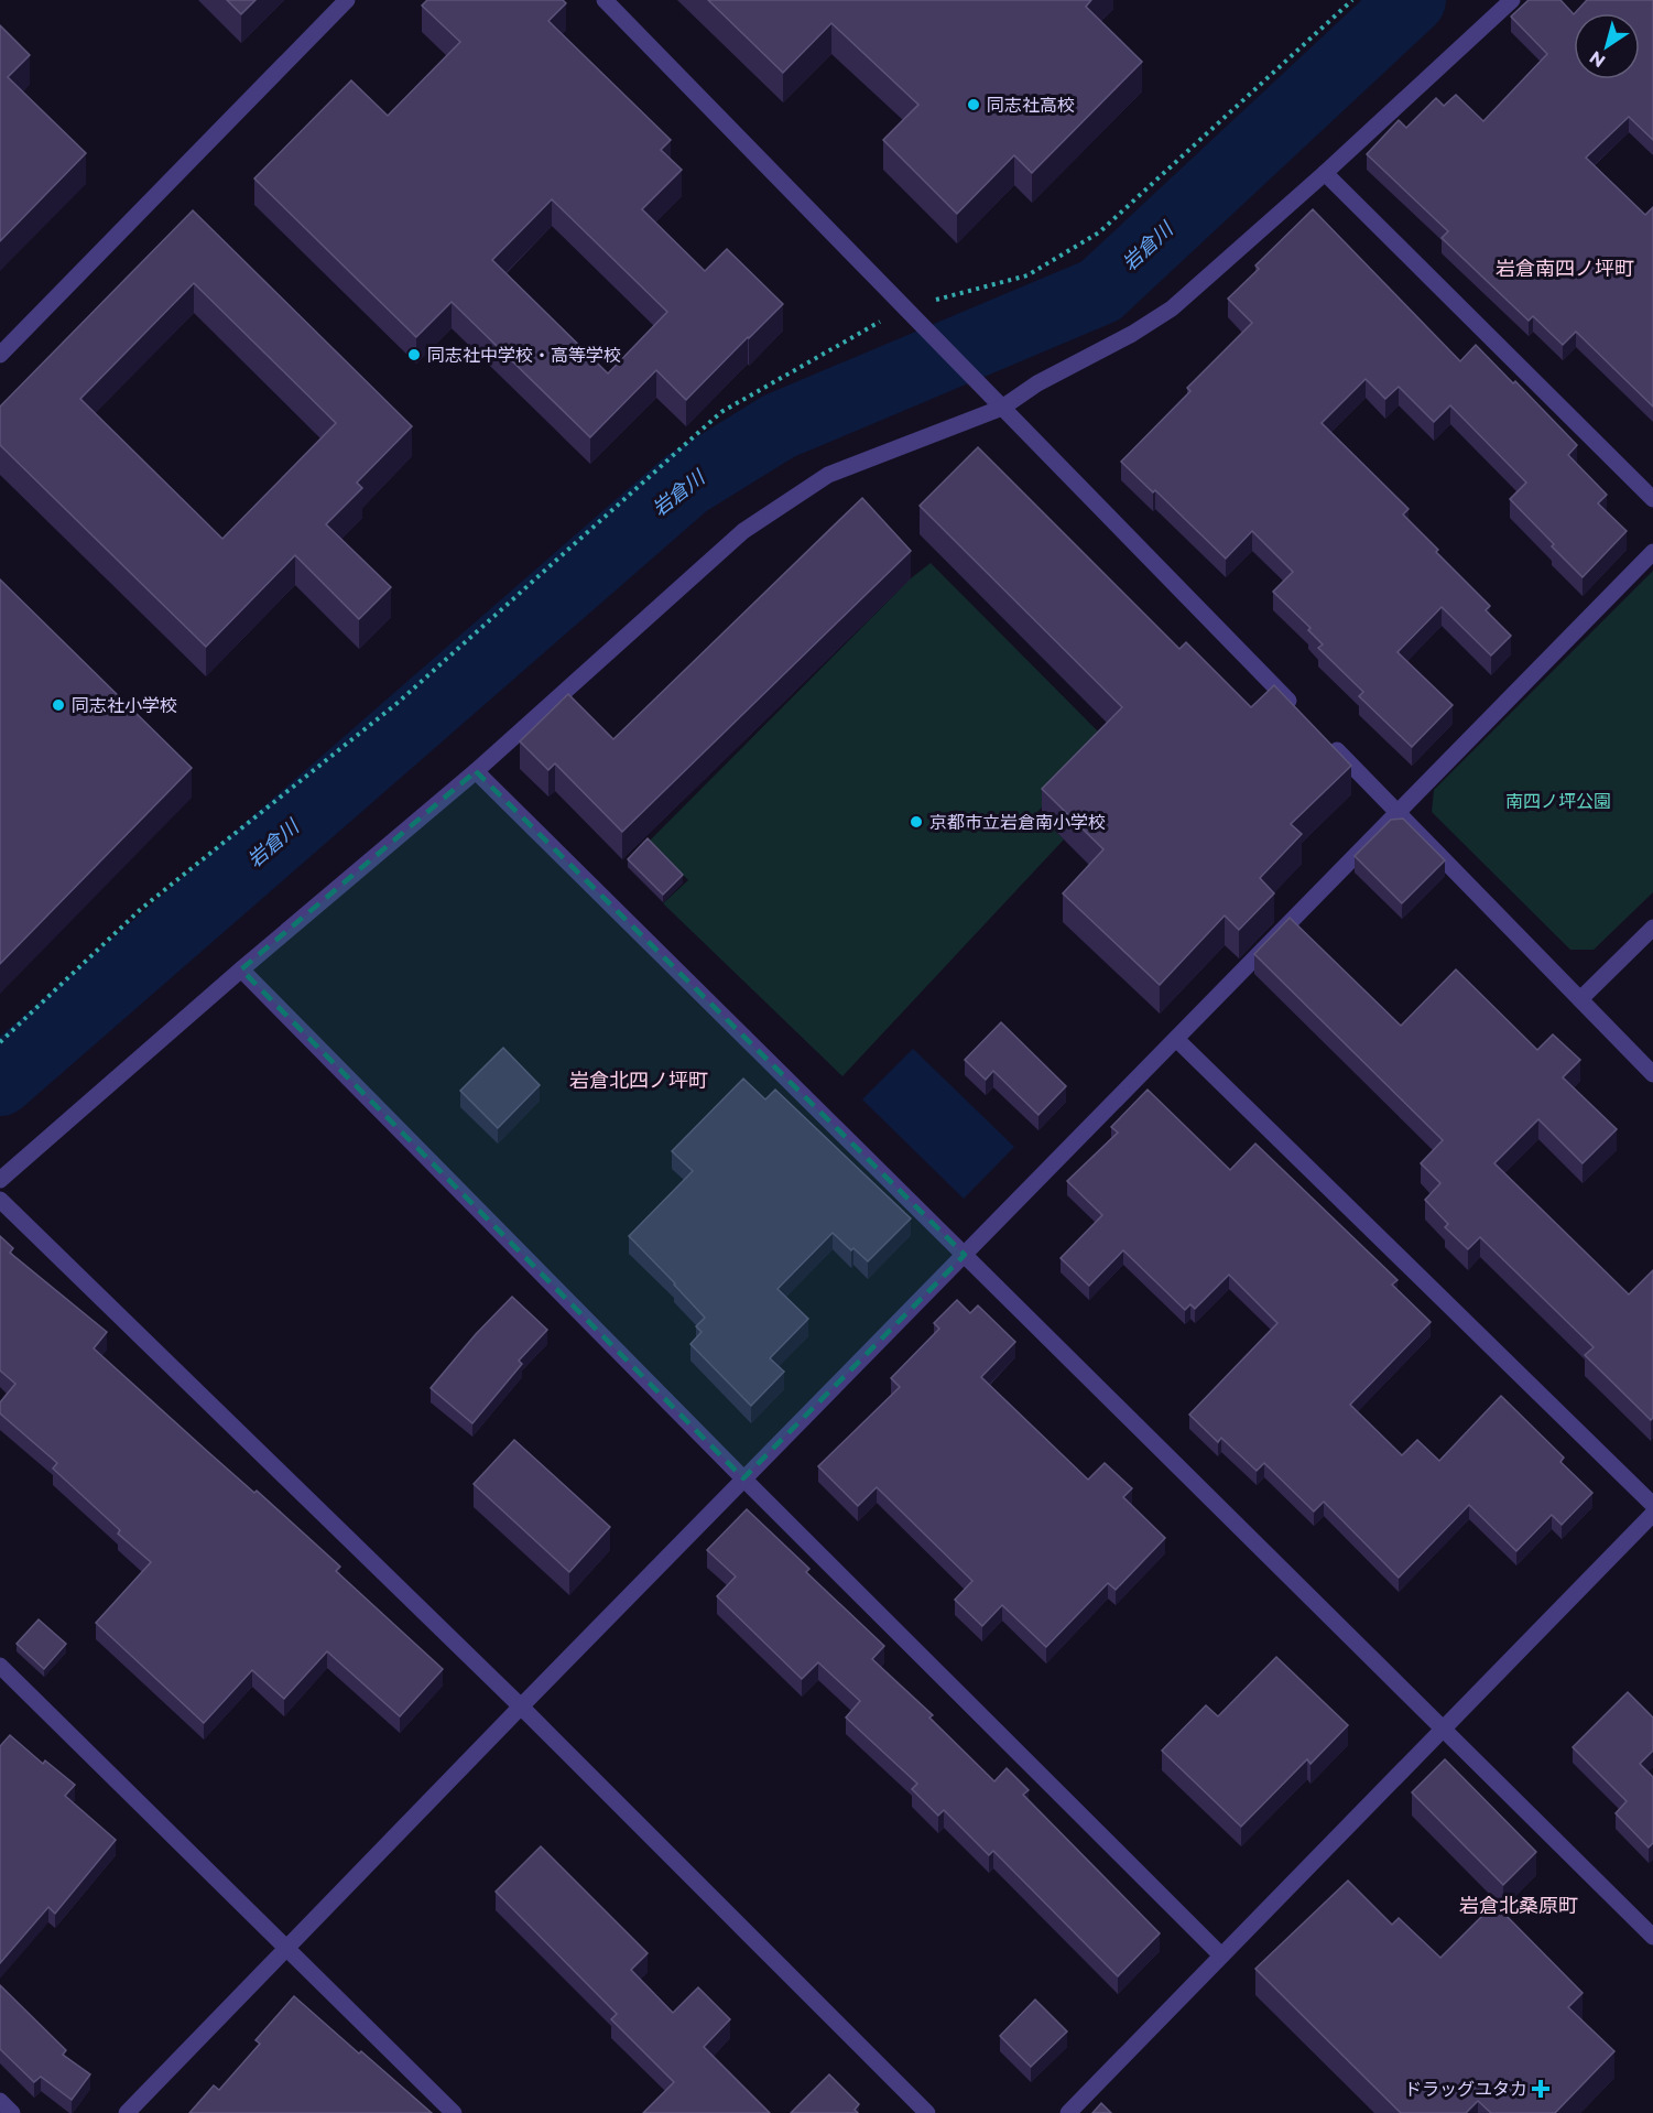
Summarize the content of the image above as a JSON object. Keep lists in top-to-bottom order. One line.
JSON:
{"districts":["岩倉南四ノ坪町","岩倉北四ノ坪町","岩倉北桑原町"],"water":["岩倉川"],"parks":["南四ノ坪公園"],"places":{"other":["同志社高校","同志社中学校・高等学校","同志社小学校","京都市立岩倉南小学校"],"health":["ドラッグユタカ"]},"north":"bottom left"}
